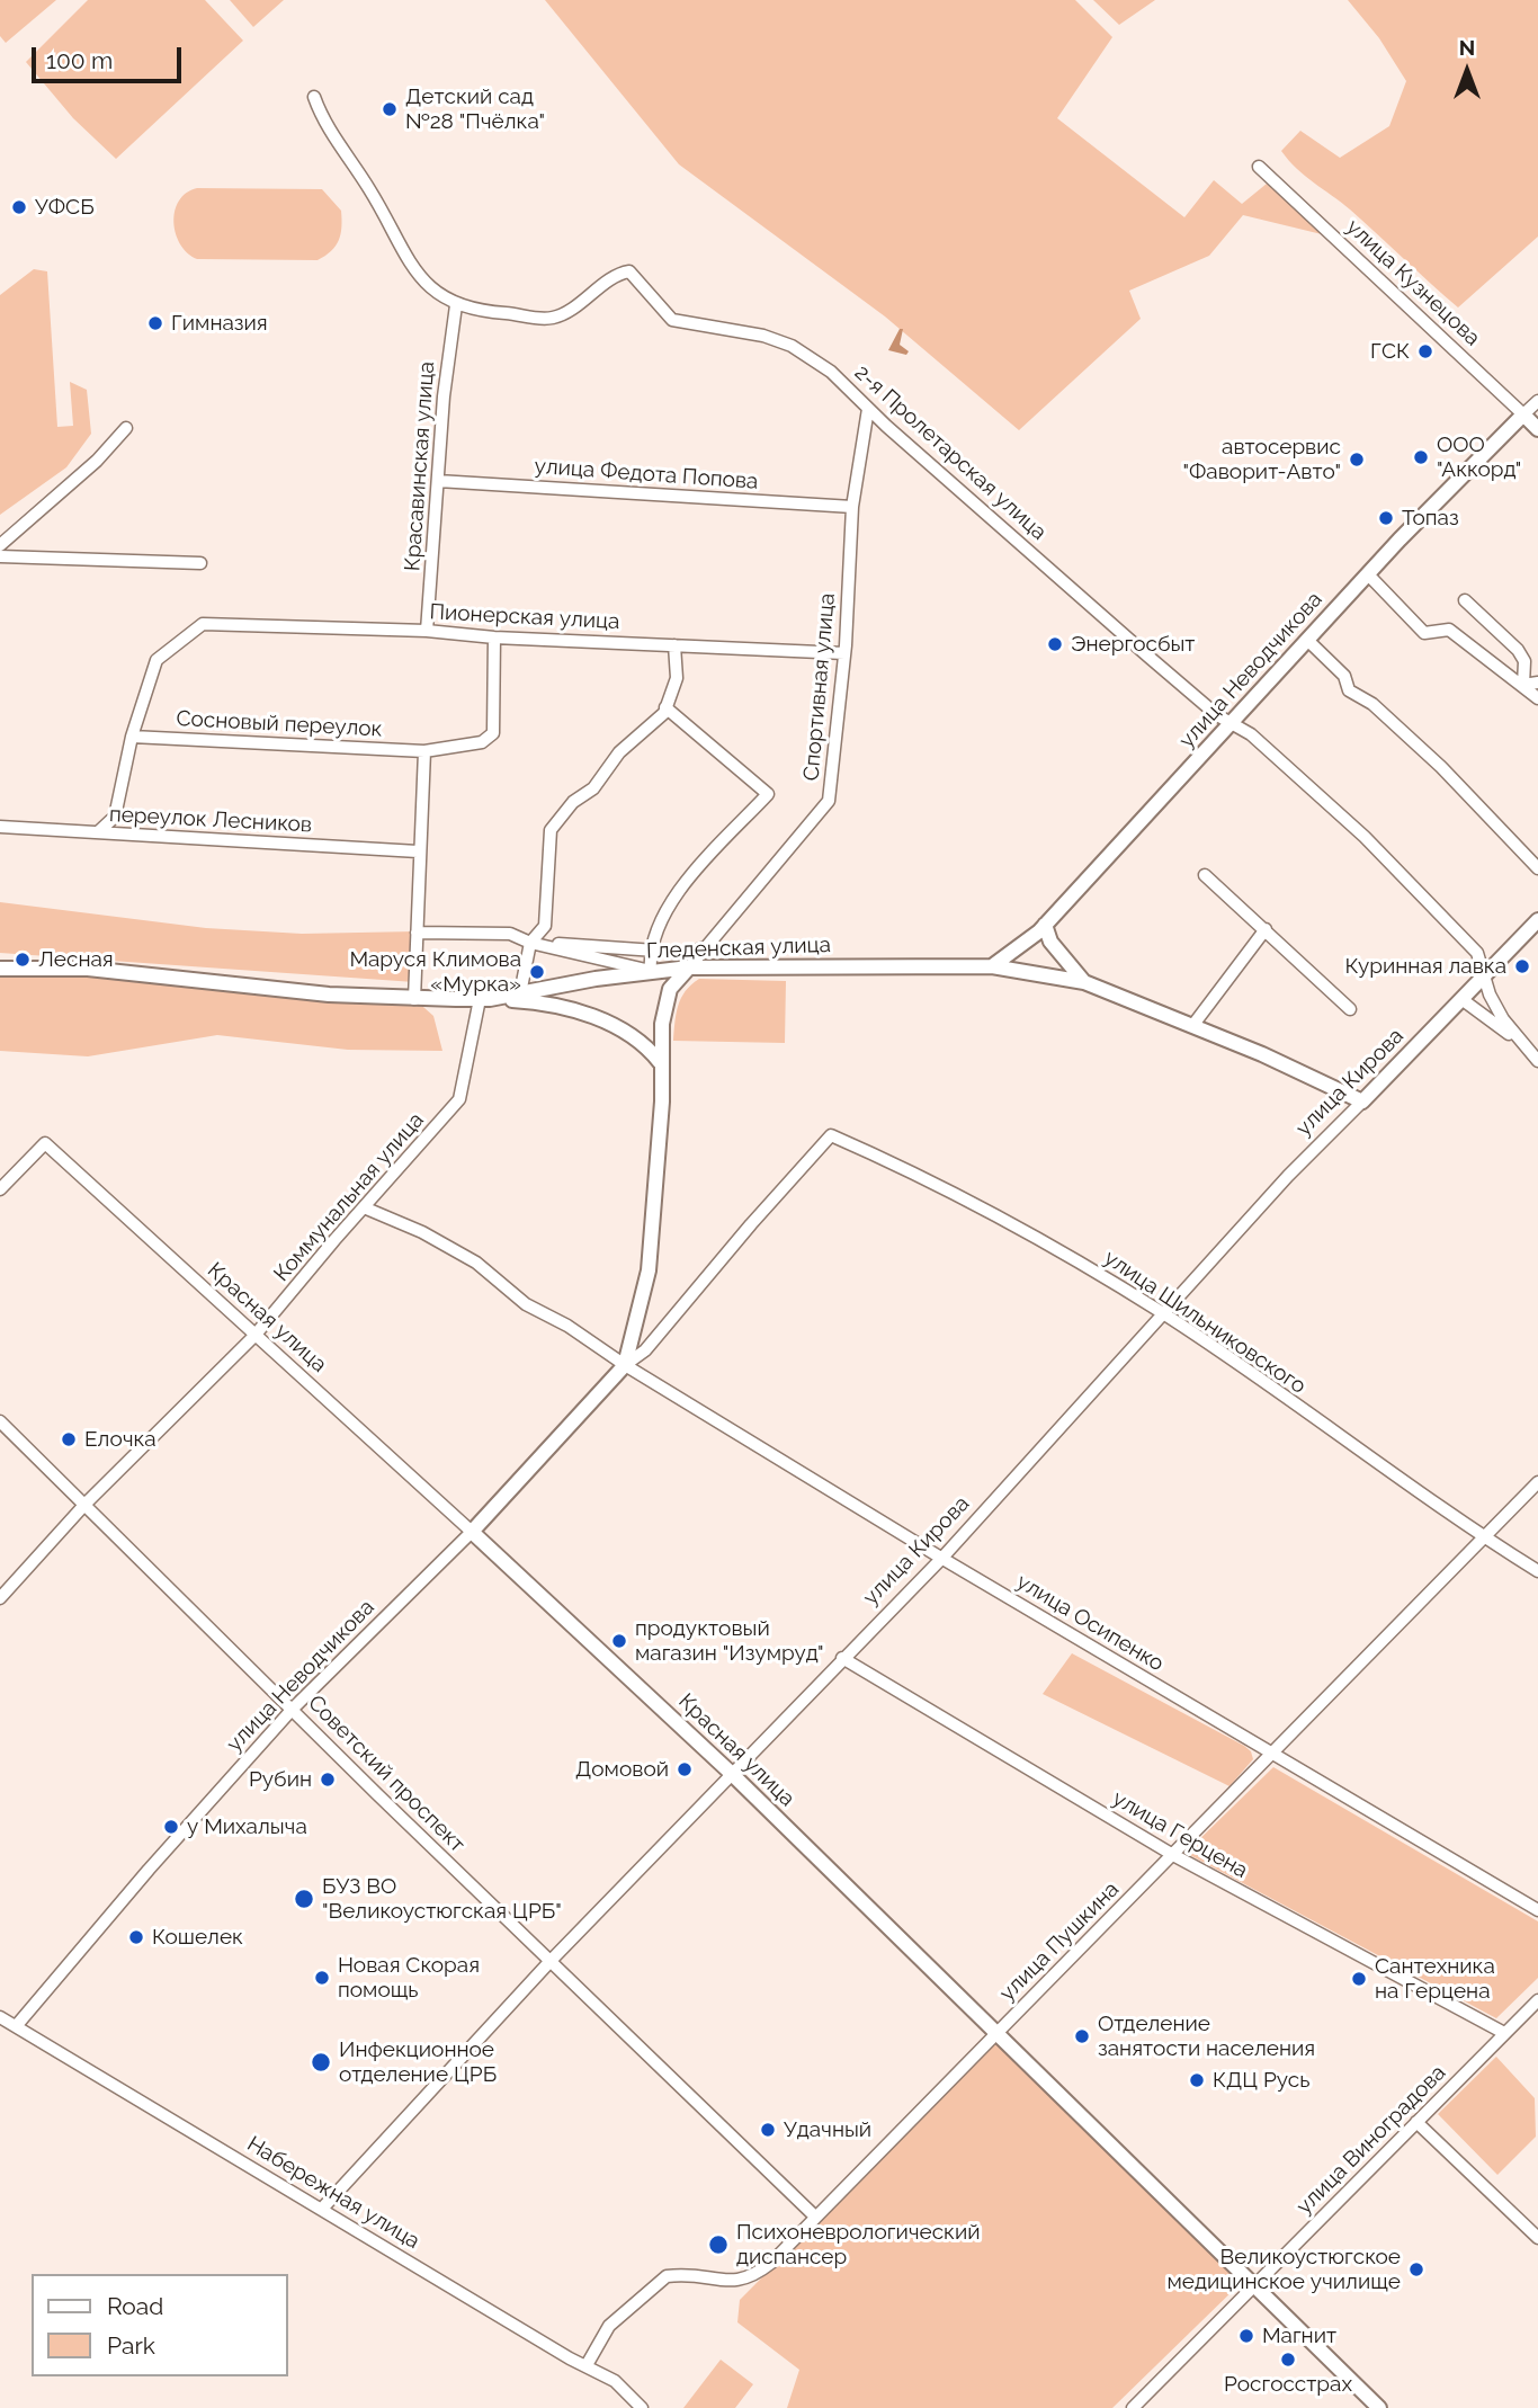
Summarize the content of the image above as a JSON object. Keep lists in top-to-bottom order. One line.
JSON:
{"streets":{"main road":["улица Кузнецова","улица Неводчикова","Гледенская улица","улица Кирова","Красная улица"],"street":["2-я Пролетарская улица","Красавинская улица","улица Федота Попова","Пионерская улица","Спортивная улица","Сосновый переулок","переулок Лесников","Коммунальная улица","улица Шильниковского","улица Осипенко","Советский проспект","улица Герцена","улица Пушкина","улица Виноградова","Набережная улица"]},"crossings":[["улица Кузнецова","улица Неводчикова"],["2-я Пролетарская улица","Красавинская улица"],["2-я Пролетарская улица","улица Неводчикова"],["2-я Пролетарская улица","Спортивная улица"],["2-я Пролетарская улица","улица Кирова"],["Красавинская улица","улица Федота Попова"],["Красавинская улица","Пионерская улица"],["улица Федота Попова","Спортивная улица"],["Пионерская улица","Спортивная улица"],["Пионерская улица","Сосновый переулок"],["улица Неводчикова","Спортивная улица"],["улица Неводчикова","Гледенская улица"],["улица Неводчикова","Красная улица"],["улица Неводчикова","улица Шильниковского"],["улица Неводчикова","улица Осипенко"],["улица Неводчикова","Советский проспект"],["улица Неводчикова","Набережная улица"],["Спортивная улица","Гледенская улица"],["Гледенская улица","улица Кирова"],["Гледенская улица","Коммунальная улица"],["улица Кирова","Красная улица"],["улица Кирова","улица Шильниковского"],["улица Кирова","улица Осипенко"],["улица Кирова","Советский проспект"],["улица Кирова","улица Герцена"],["улица Кирова","Набережная улица"],["Коммунальная улица","Красная улица"],["Коммунальная улица","улица Осипенко"],["Коммунальная улица","Советский проспект"],["Красная улица","улица Пушкина"],["Красная улица","улица Виноградова"],["улица Шильниковского","улица Пушкина"],["улица Осипенко","улица Пушкина"],["Советский проспект","улица Пушкина"],["улица Герцена","улица Пушкина"],["улица Герцена","улица Виноградова"],["улица Пушкина","Набережная улица"]],"places":["Детский сад №28 \"Пчёлка\"","УФСБ","Гимназия","ГСК","ООО \"Аккорд\"","автосервис \"Фаворит-Авто\"","Топаз","Энергосбыт","Лесная","Куринная лавка","Маруся Климова «Мурка»","Елочка","продуктовый магазин \"Изумруд\"","Домовой","Рубин","у Михалыча","БУЗ ВО \"Великоустюгская ЦРБ\"","Кошелек","Новая Скорая помощь","Сантехника на Герцена","Отделение занятости населения","Инфекционное отделение ЦРБ","КДЦ Русь","Удачный","Психоневрологический диспансер","Великоустюгское медицинское училище","Магнит","Росгосстрах"],"legend":["Road","Park"],"scale_bar":"100 m","north":"top"}
